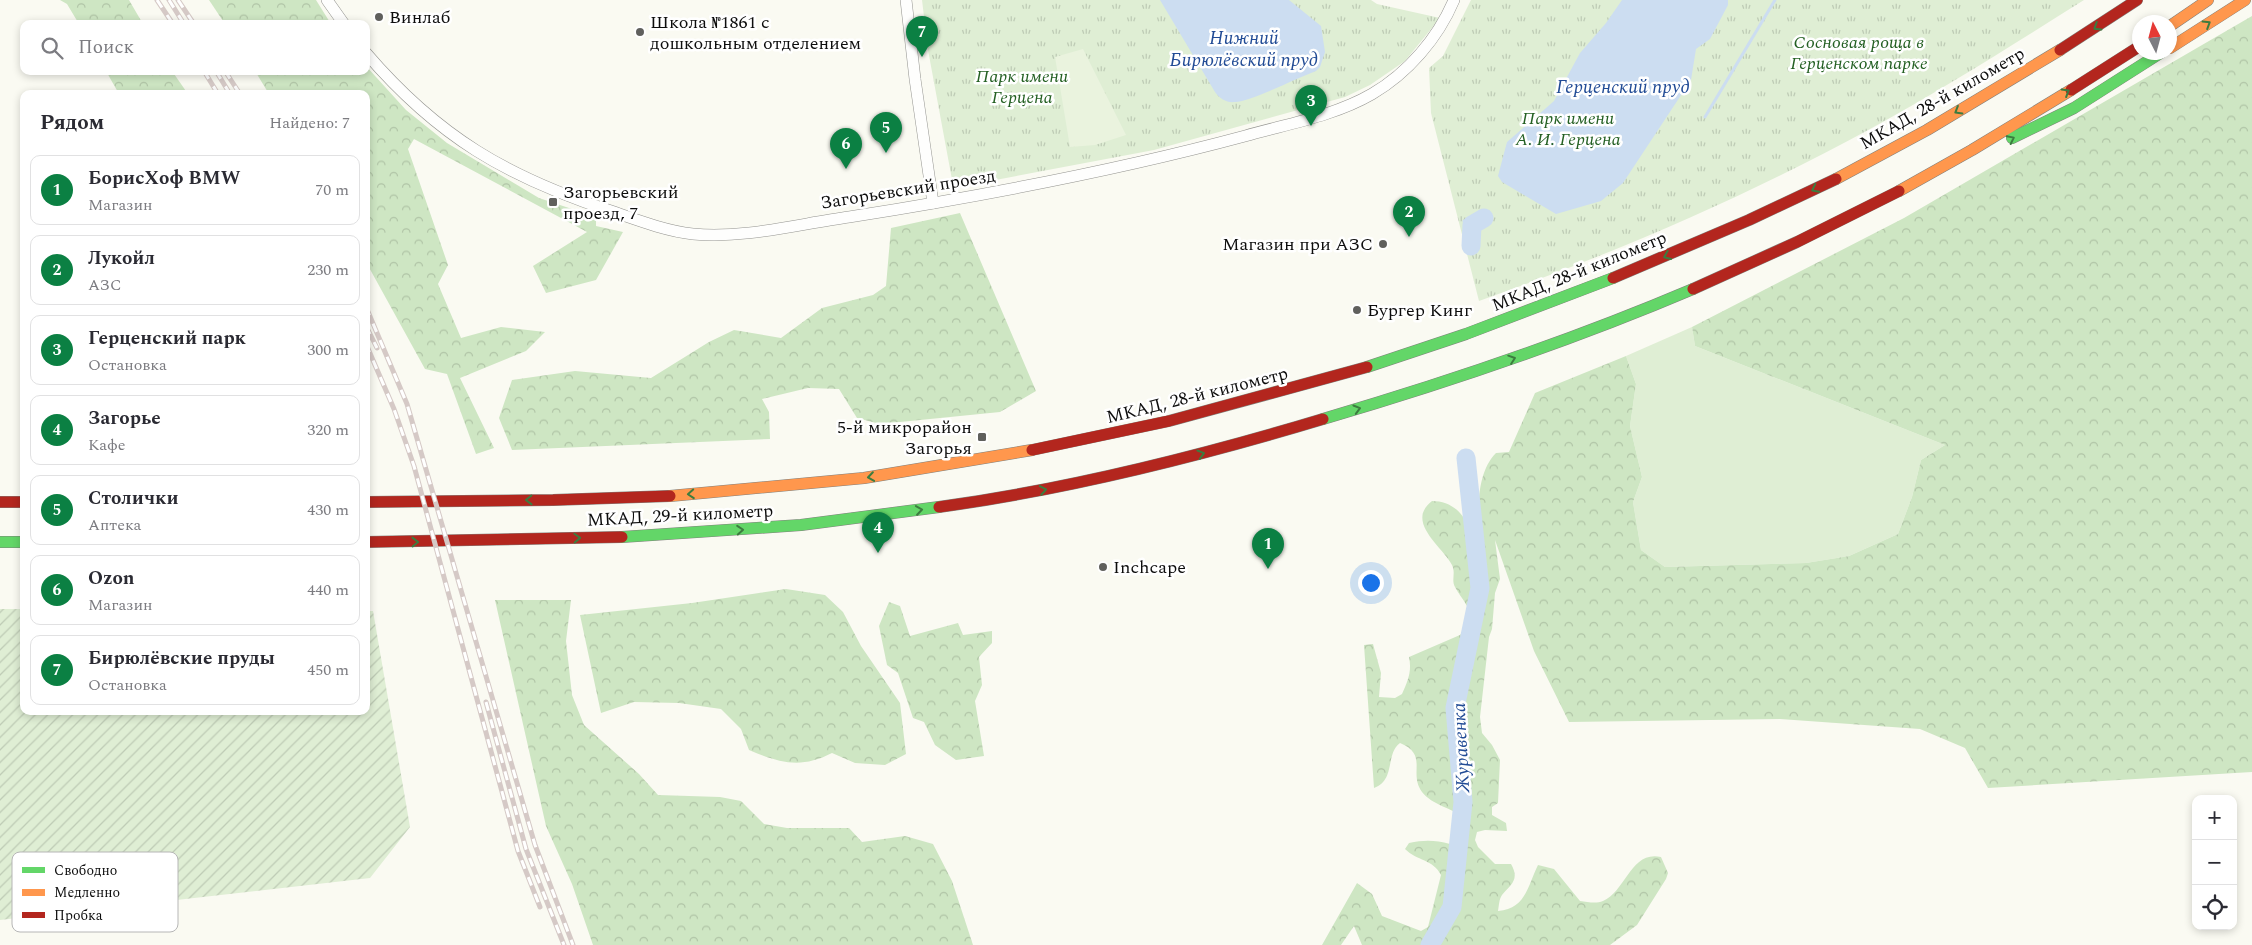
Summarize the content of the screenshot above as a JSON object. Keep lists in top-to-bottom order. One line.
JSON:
{"streets":{"highway":["МКАД, 28-й километр","МКАД, 29-й километр"],"street":["Загорьевский проезд"]},"crossings":[["МКАД, 28-й километр","МКАД, 29-й километр"]],"water":["Нижний Бирюлёвский пруд","Герценский пруд","Журавенка"],"parks":["Сосновая роща в Герценском парке","Парк имени Герцена","Парк имени А. И. Герцена"],"places":{"other":["Винлаб","Школа №1861 с дошкольным отделением","Магазин при АЗС","Бургер Кинг","Inchcape"],"transit":["Загорьевский проезд, 7","5-й микрорайон Загорья"]},"legend":["Свободно","Медленно","Пробка"],"north":"top","page":{"pins":["7","3","5","6","2","4","1"],"search":"Поиск","heading":["Рядом","Найдено: 7"],"list":[{"mark":"1","name":"БорисХоф BMW","note":"Магазин","value":"70 m"},{"mark":"2","name":"Лукойл","note":"АЗС","value":"230 m"},{"mark":"3","name":"Герценский парк","note":"Остановка","value":"300 m"},{"mark":"4","name":"Загорье","note":"Кафе","value":"320 m"},{"mark":"5","name":"Столички","note":"Аптека","value":"430 m"},{"mark":"6","name":"Ozon","note":"Магазин","value":"440 m"},{"mark":"7","name":"Бирюлёвские пруды","note":"Остановка","value":"450 m"}],"map_buttons":["+","−"]}}
